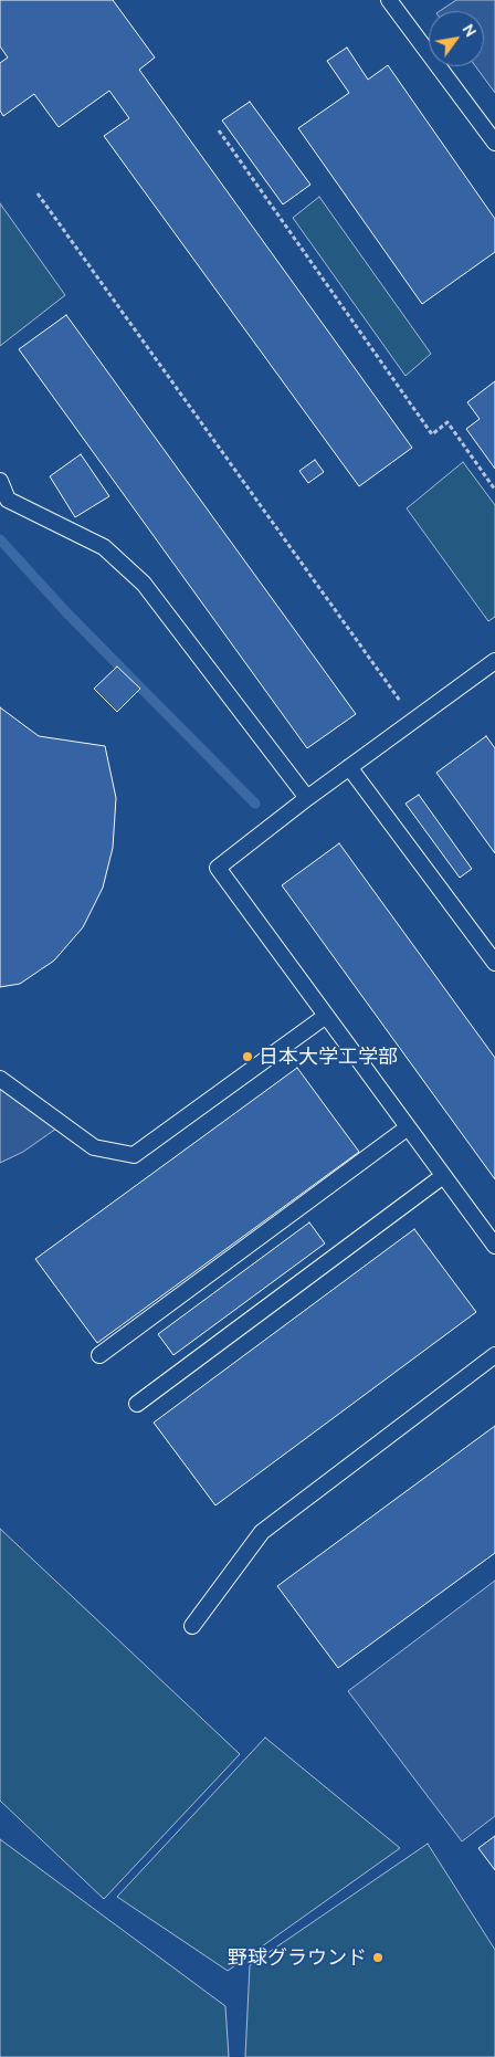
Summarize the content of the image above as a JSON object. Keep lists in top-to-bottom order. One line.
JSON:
{"places":["日本大学工学部","野球グラウンド"],"north":"top right"}
